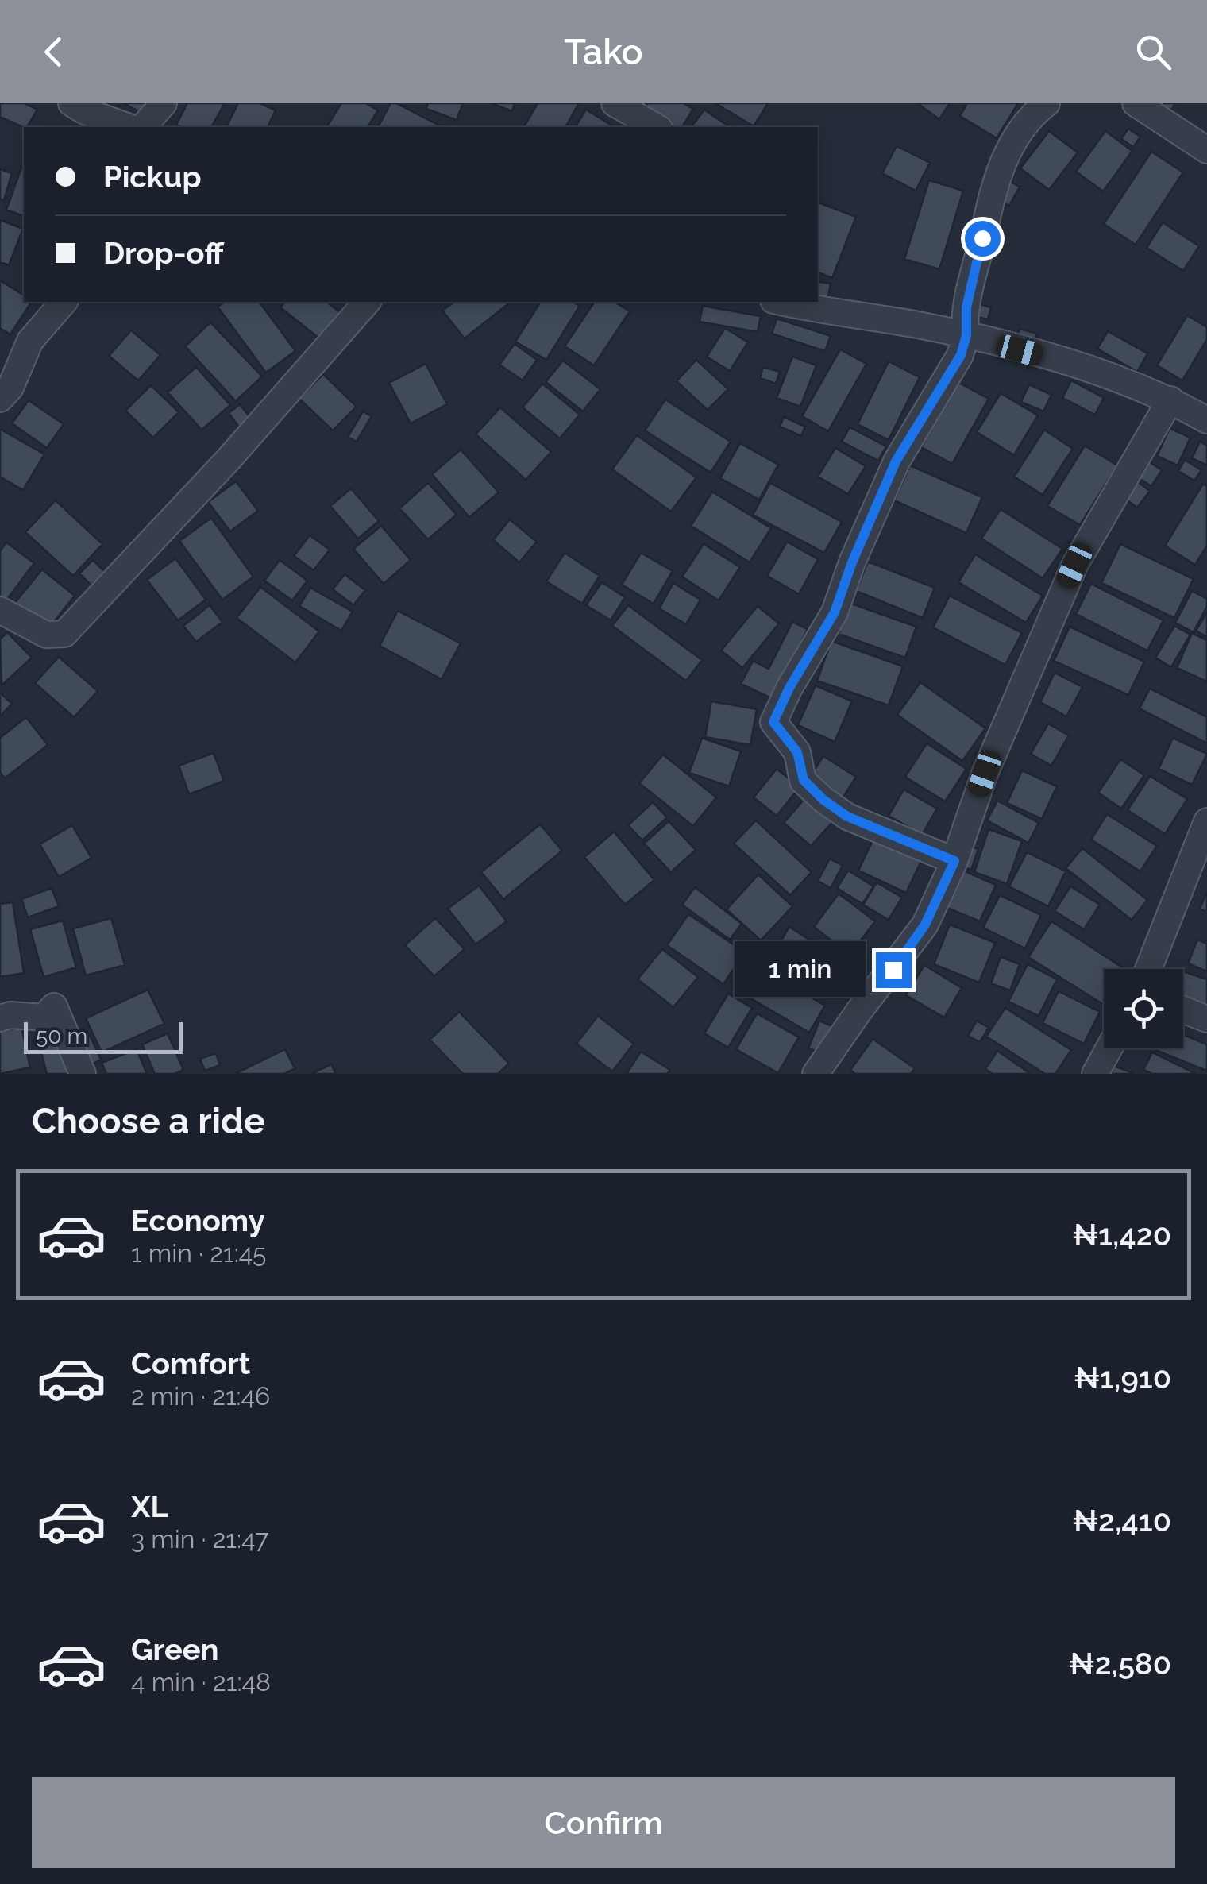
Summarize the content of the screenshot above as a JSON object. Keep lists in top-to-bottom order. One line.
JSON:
{"scale_bar":"50 m","page":{"header":"Tako","banner":["Pickup","Drop-off"],"bubble":"1 min","scale":"50 m","heading":"Choose a ride","list":[{"name":"Economy","note":"1 min · 21:45","value":"₦1,420"},{"name":"Comfort","note":"2 min · 21:46","value":"₦1,910"},{"name":"XL","note":"3 min · 21:47","value":"₦2,410"},{"name":"Green","note":"4 min · 21:48","value":"₦2,580"}],"buttons":"Confirm"}}
